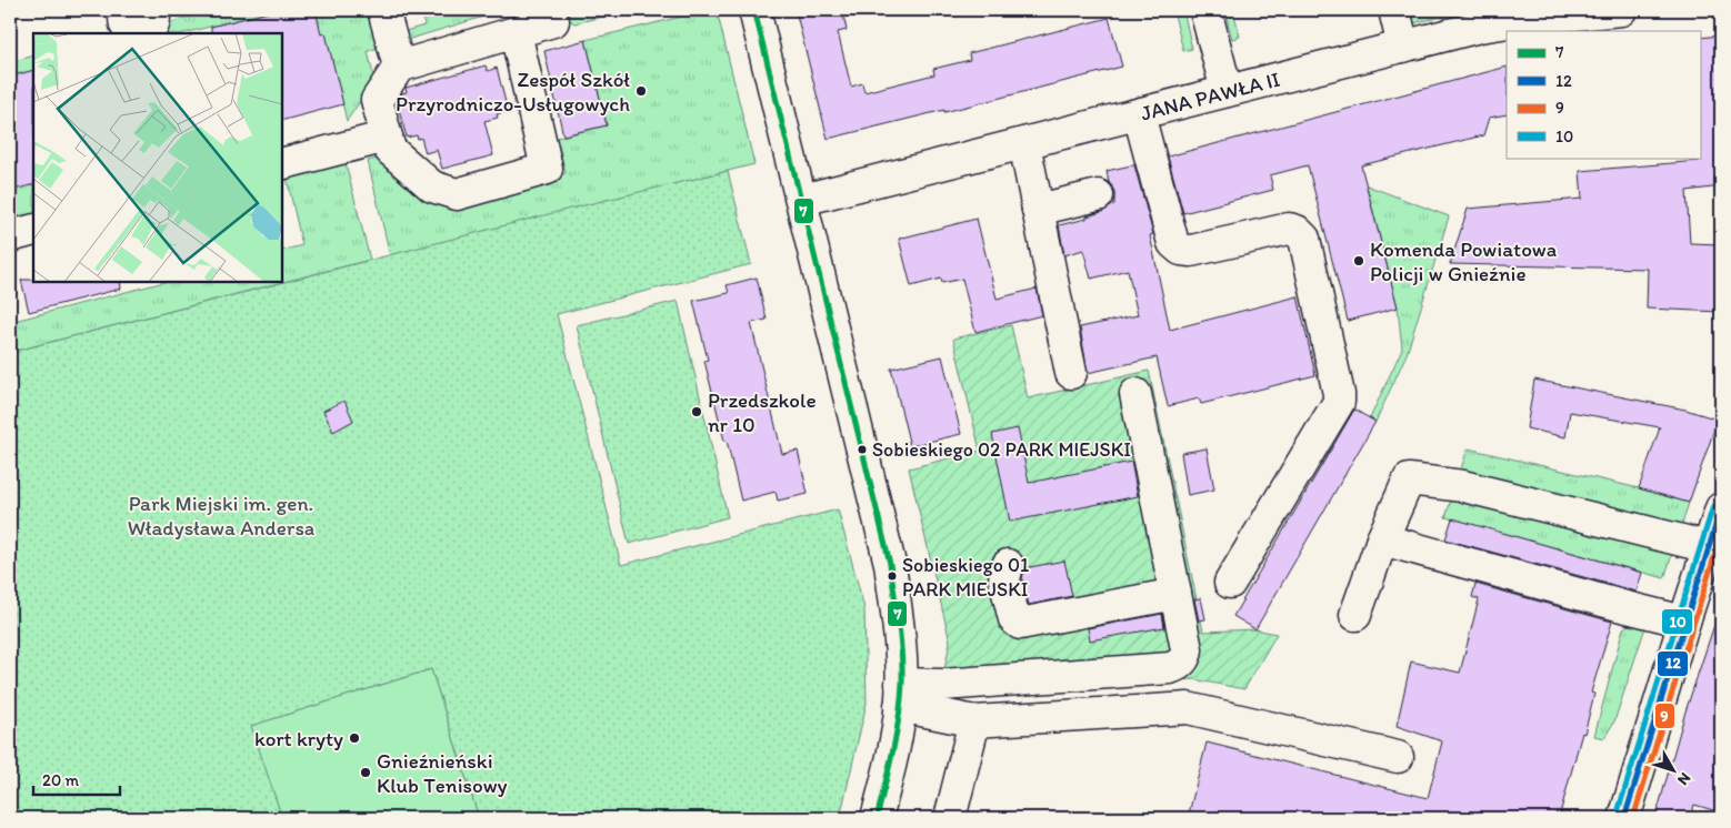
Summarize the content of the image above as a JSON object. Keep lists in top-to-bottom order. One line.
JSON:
{"streets":{"street":["JANA PAWŁA II"]},"parks":["Park Miejski im. gen. Władysława Andersa"],"places":["Zespół Szkół Przyrodniczo-Usługowych","Komenda Powiatowa Policji w Gnieźnie","Przedszkole nr 10","Sobieskiego 02 PARK MIEJSKI","Sobieskiego 01 PARK MIEJSKI","kort kryty","Gnieźnieński Klub Tenisowy"],"lines":["transit line 7","transit line 10","transit line 12","transit line 9"],"legend":["7","12","9","10"],"scale_bar":"20 m","north":"bottom right"}
